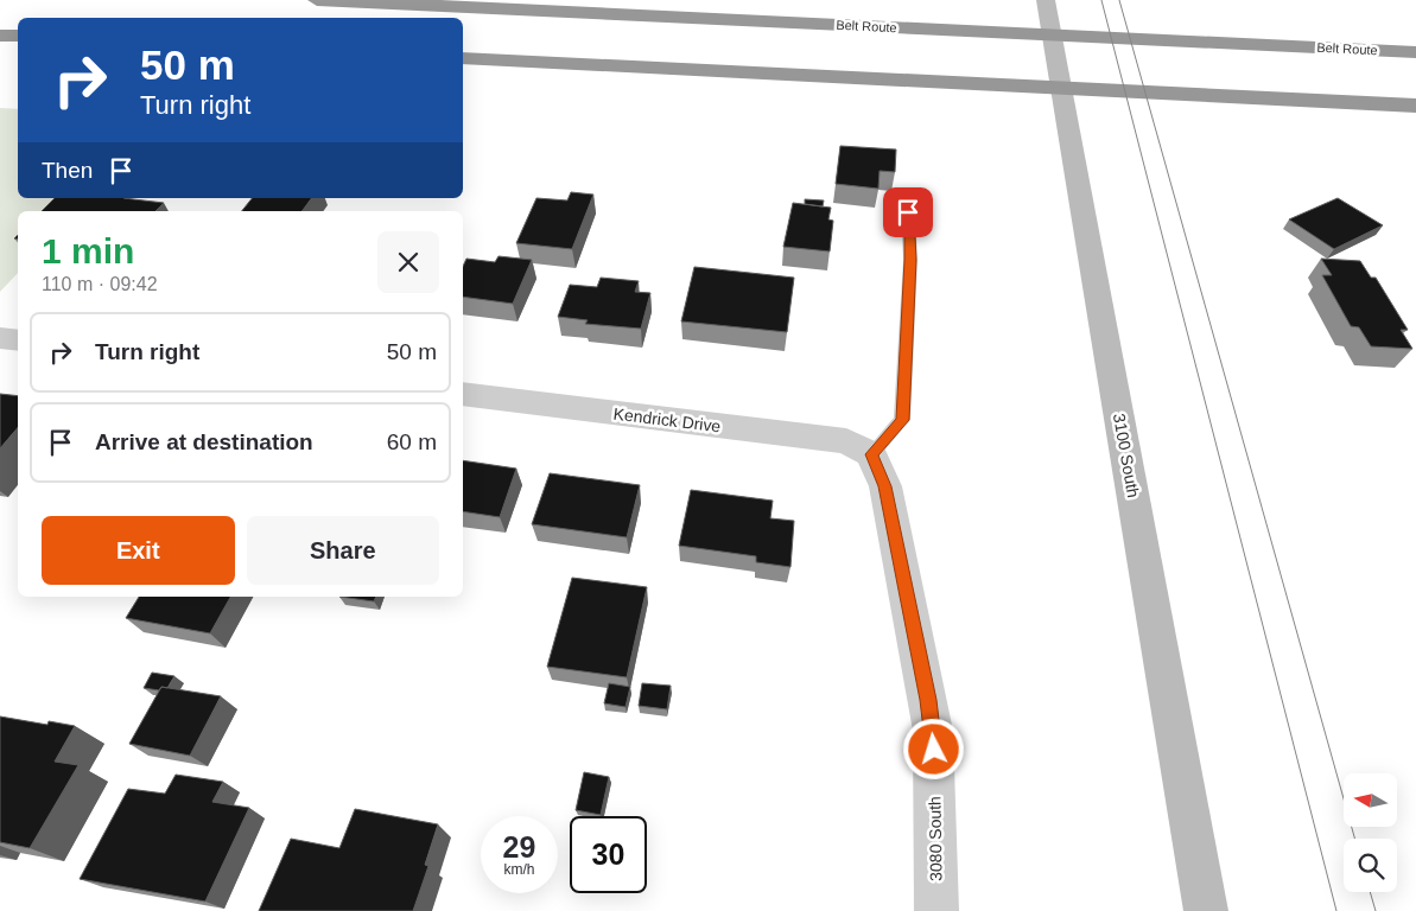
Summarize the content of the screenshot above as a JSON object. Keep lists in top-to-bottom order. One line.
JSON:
{"streets":{"highway":["Belt Route"],"main road":["3100 South"],"street":["Kendrick Drive","3080 South"]},"crossings":[["Kendrick Drive","3080 South"]],"north":"left","page":{"turn":["50 m","Turn right"],"then":"Then","heading":["1 min","110 m · 09:42"],"list":[{"name":"Turn right","value":"50 m"},{"name":"Arrive at destination","value":"60 m"}],"buttons":["Exit","Share"],"speed":"29 km/h","limit":"30"}}
